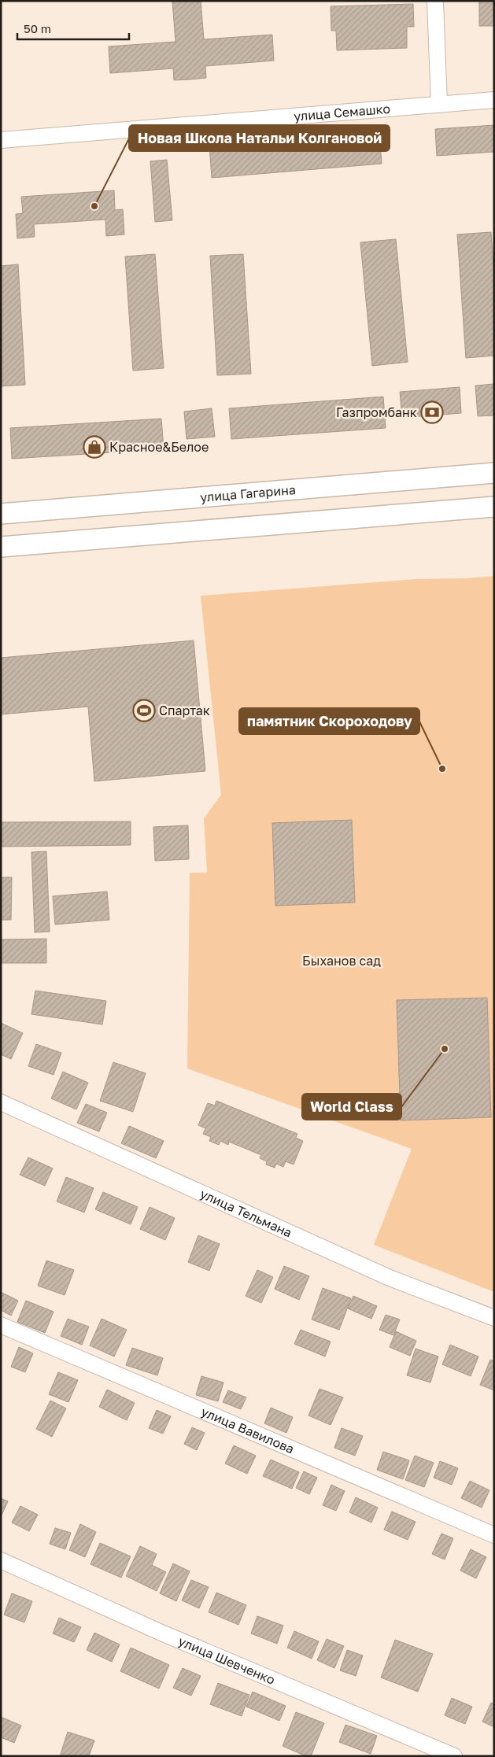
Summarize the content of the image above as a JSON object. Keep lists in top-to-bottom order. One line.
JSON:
{"streets":{"main road":["улица Гагарина"],"street":["улица Семашко","улица Тельмана","улица Вавилова","улица Шевченко"]},"parks":["Быханов сад"],"places":{"other":["Новая Школа Натальи Колгановой","памятник Скороходову","World Class"],"bank":["Газпромбанк"],"shop":["Красное&Белое"],"sports":["Спартак"]},"scale_bar":"50 m"}
